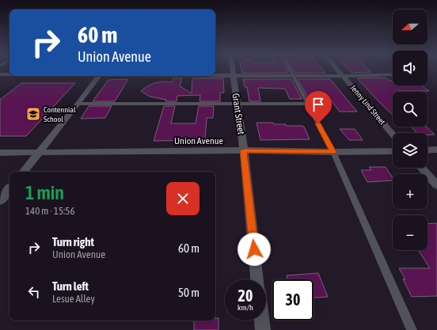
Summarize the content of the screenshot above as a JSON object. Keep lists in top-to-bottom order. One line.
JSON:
{"streets":{"street":["Jenny Lind Street","Grant Street","Union Avenue"]},"crossings":[["Grant Street","Union Avenue"]],"places":{"school or university":["Contennial School"]},"north":"left","page":{"map_buttons":["+","−"],"turn":["60 m","Union Avenue"],"heading":["1 min","140 m · 15:56"],"list":[{"name":"Turn right","note":"Union Avenue","value":"60 m"},{"name":"Turn left","note":"Lesue Alley","value":"50 m"}],"speed":"20 km/h","limit":"30"}}
